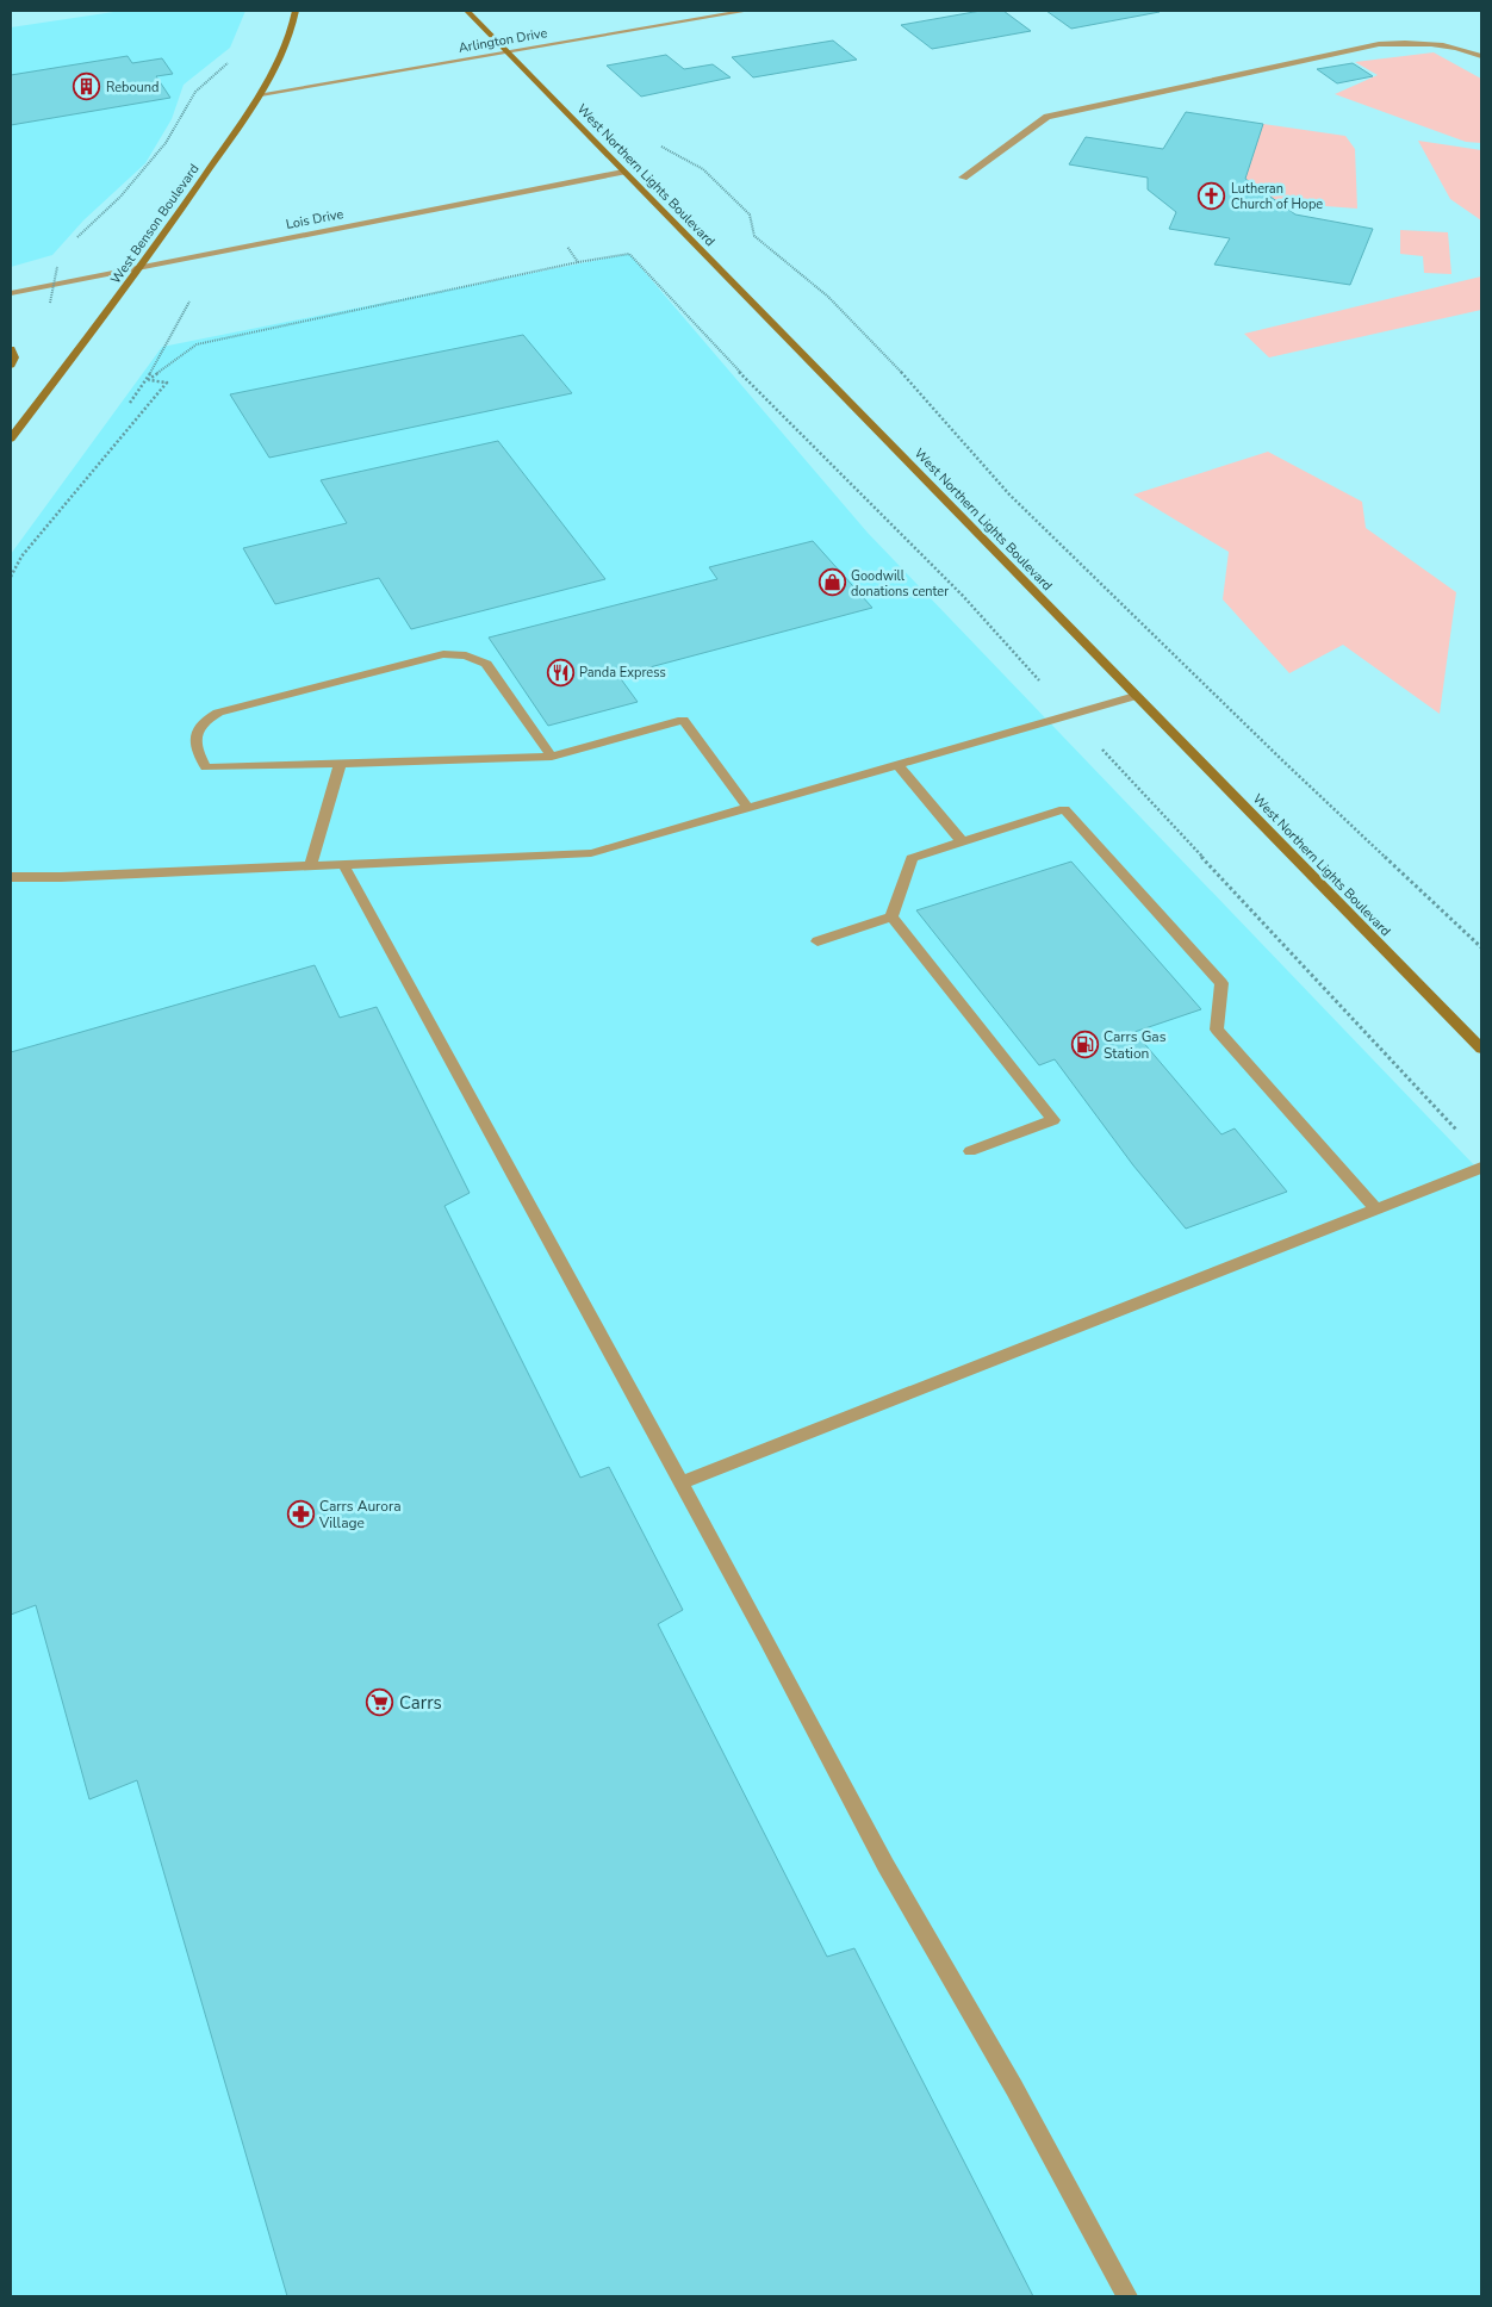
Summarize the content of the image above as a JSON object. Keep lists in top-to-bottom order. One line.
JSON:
{"streets":{"main road":["West Northern Lights Boulevard","West Benson Boulevard"],"street":["Arlington Drive","Lois Drive"]},"crossings":[["Arlington Drive","West Northern Lights Boulevard"],["Arlington Drive","West Benson Boulevard"],["West Northern Lights Boulevard","Lois Drive"],["Lois Drive","West Benson Boulevard"]],"places":{"building":["Rebound"],"church":["Lutheran Church of Hope"],"shop":["Goodwill donations center"],"restaurant":["Panda Express"],"fuel station":["Carrs Gas Station"],"pharmacy":["Carrs Aurora Village"],"supermarket":["Carrs"]}}
